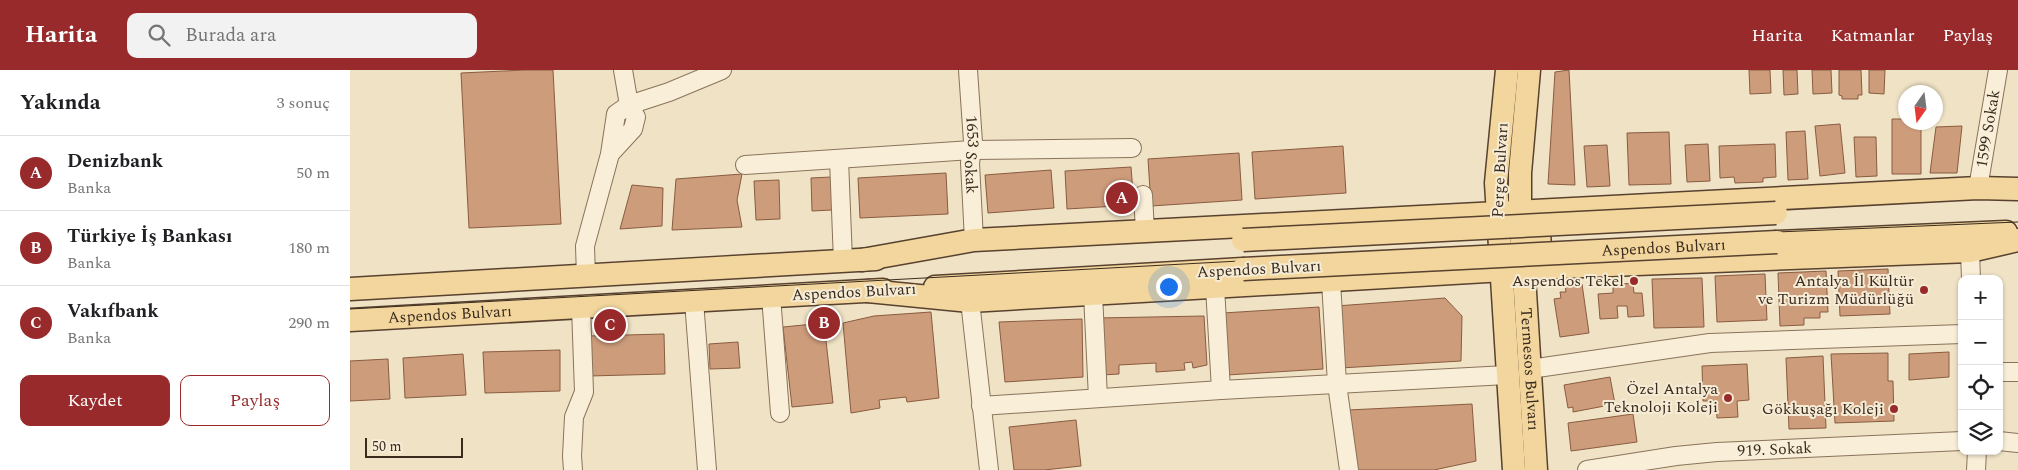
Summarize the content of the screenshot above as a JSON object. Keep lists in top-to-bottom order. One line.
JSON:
{"streets":{"main road":["Perge Bulvarı","Aspendos Bulvarı","Termesos Bulvarı"],"street":["1599 Sokak","1653 Sokak","919. Sokak"]},"crossings":[["Perge Bulvarı","Termesos Bulvarı"]],"places":["Aspendos Tekel","Antalya İl Kültür ve Turizm Müdürlüğü","Özel Antalya Teknoloji Koleji","Gökkuşağı Koleji"],"scale_bar":"50 m","north":"bottom","page":{"header":"Harita","search":"Burada ara","nav":["Harita","Katmanlar","Paylaş"],"heading":["Yakında","3 sonuç"],"list":[{"mark":"A","name":"Denizbank","note":"Banka","value":"50 m"},{"mark":"B","name":"Türkiye İş Bankası","note":"Banka","value":"180 m"},{"mark":"C","name":"Vakıfbank","note":"Banka","value":"290 m"}],"pins":["A","B","C"],"map_buttons":["+","−"],"buttons":["Kaydet","Paylaş"],"scale":"50 m"}}
